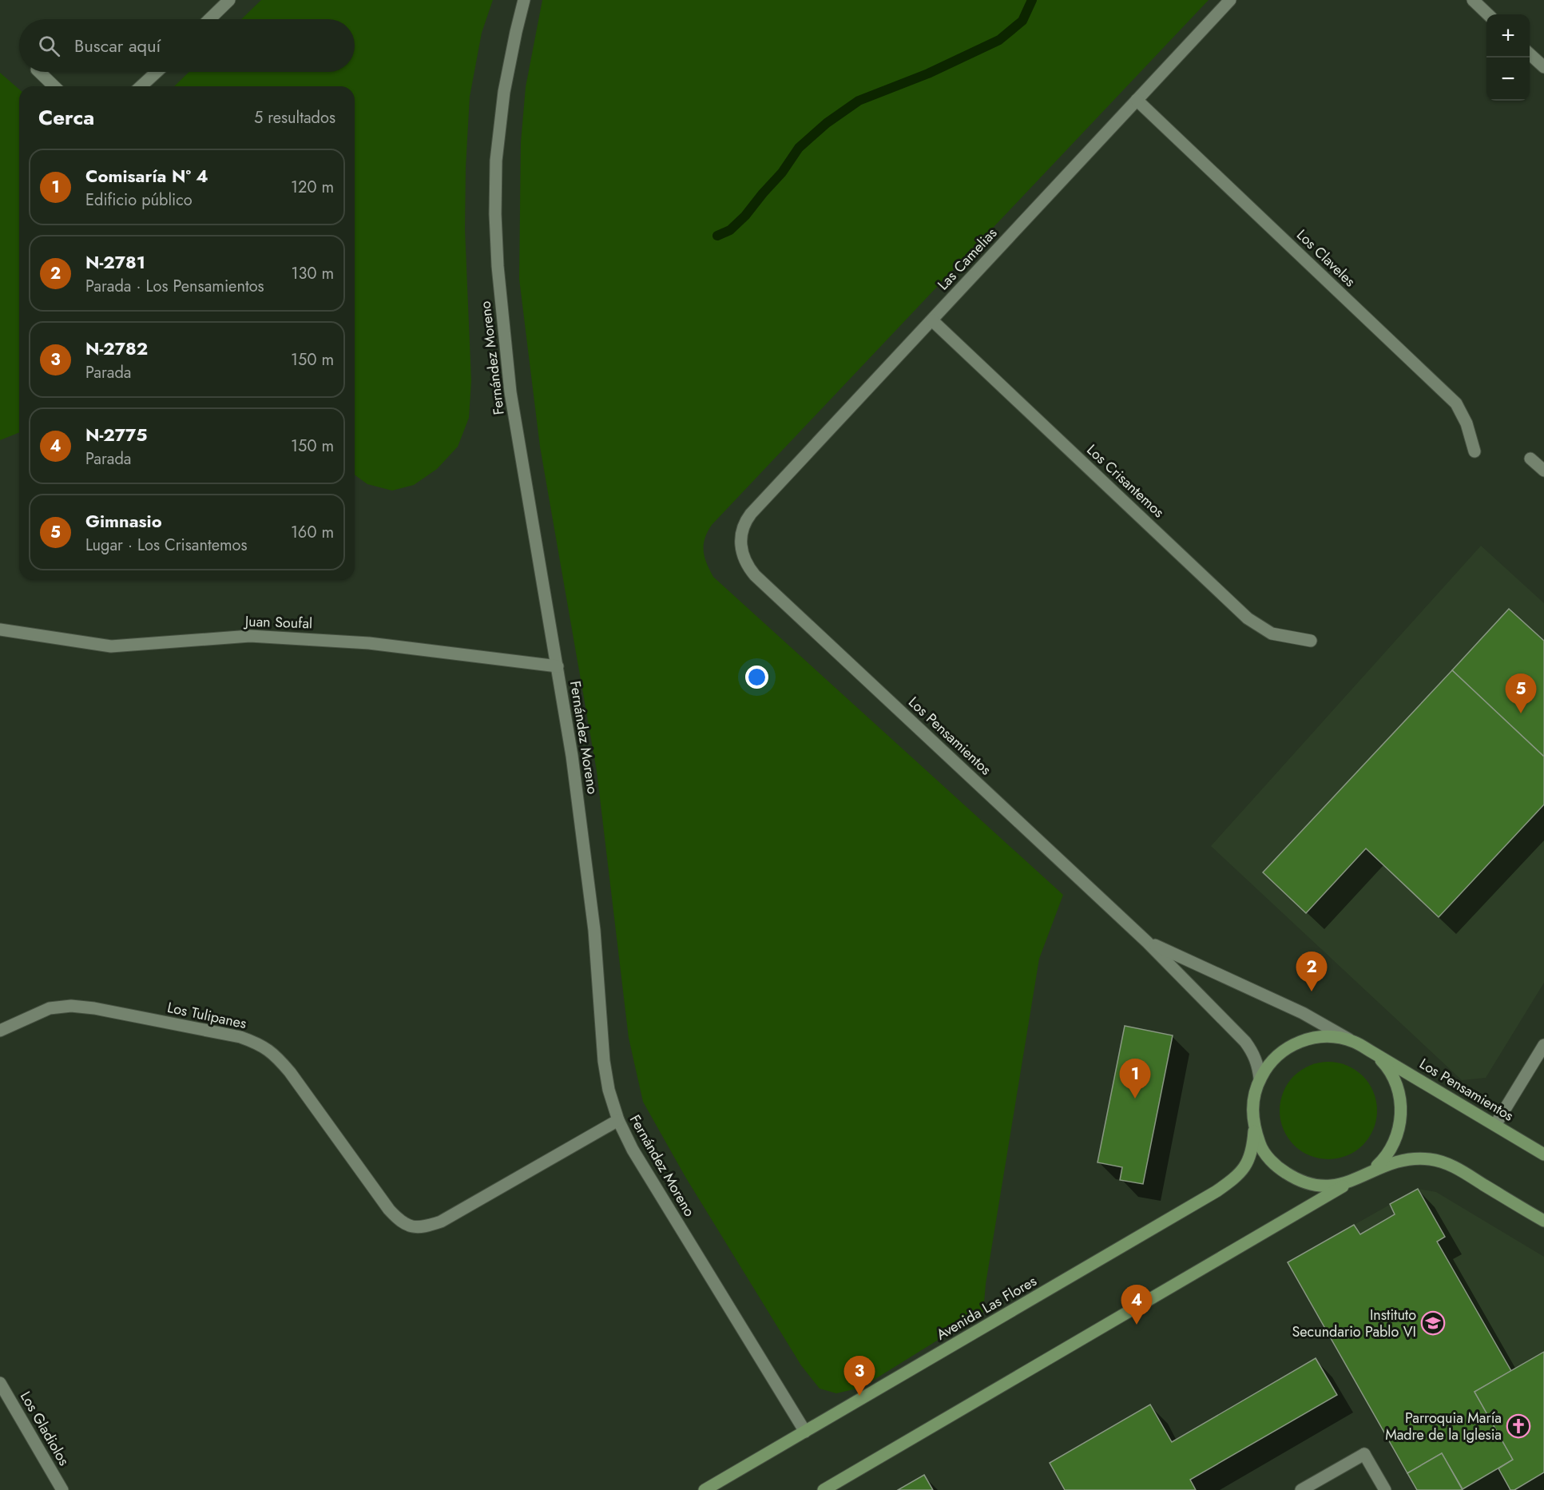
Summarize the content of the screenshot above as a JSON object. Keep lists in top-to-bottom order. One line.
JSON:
{"streets":{"main road":["Los Pensamientos","Avenida Las Flores"],"street":["Los Claveles","Las Camelias","Fernández Moreno","Los Crisantemos","Juan Soufal","Los Tulipanes","Los Gladiolos"]},"crossings":[["Los Claveles","Las Camelias"],["Las Camelias","Los Crisantemos"],["Las Camelias","Los Pensamientos"],["Fernández Moreno","Juan Soufal"],["Fernández Moreno","Los Tulipanes"],["Fernández Moreno","Avenida Las Flores"],["Los Pensamientos","Avenida Las Flores"]],"places":{"school or university":["Instituto Secundario Pablo VI"],"church":["Parroquia María Madre de la Iglesia"]},"page":{"map_buttons":["+","−"],"search":"Buscar aquí","heading":["Cerca","5 resultados"],"list":[{"mark":"1","name":"Comisaría Nº 4","note":"Edificio público","value":"120 m"},{"mark":"2","name":"N-2781","note":"Parada · Los Pensamientos","value":"130 m"},{"mark":"3","name":"N-2782","note":"Parada","value":"150 m"},{"mark":"4","name":"N-2775","note":"Parada","value":"150 m"},{"mark":"5","name":"Gimnasio","note":"Lugar · Los Crisantemos","value":"160 m"}],"pins":["5","2","1","4","3"]}}
